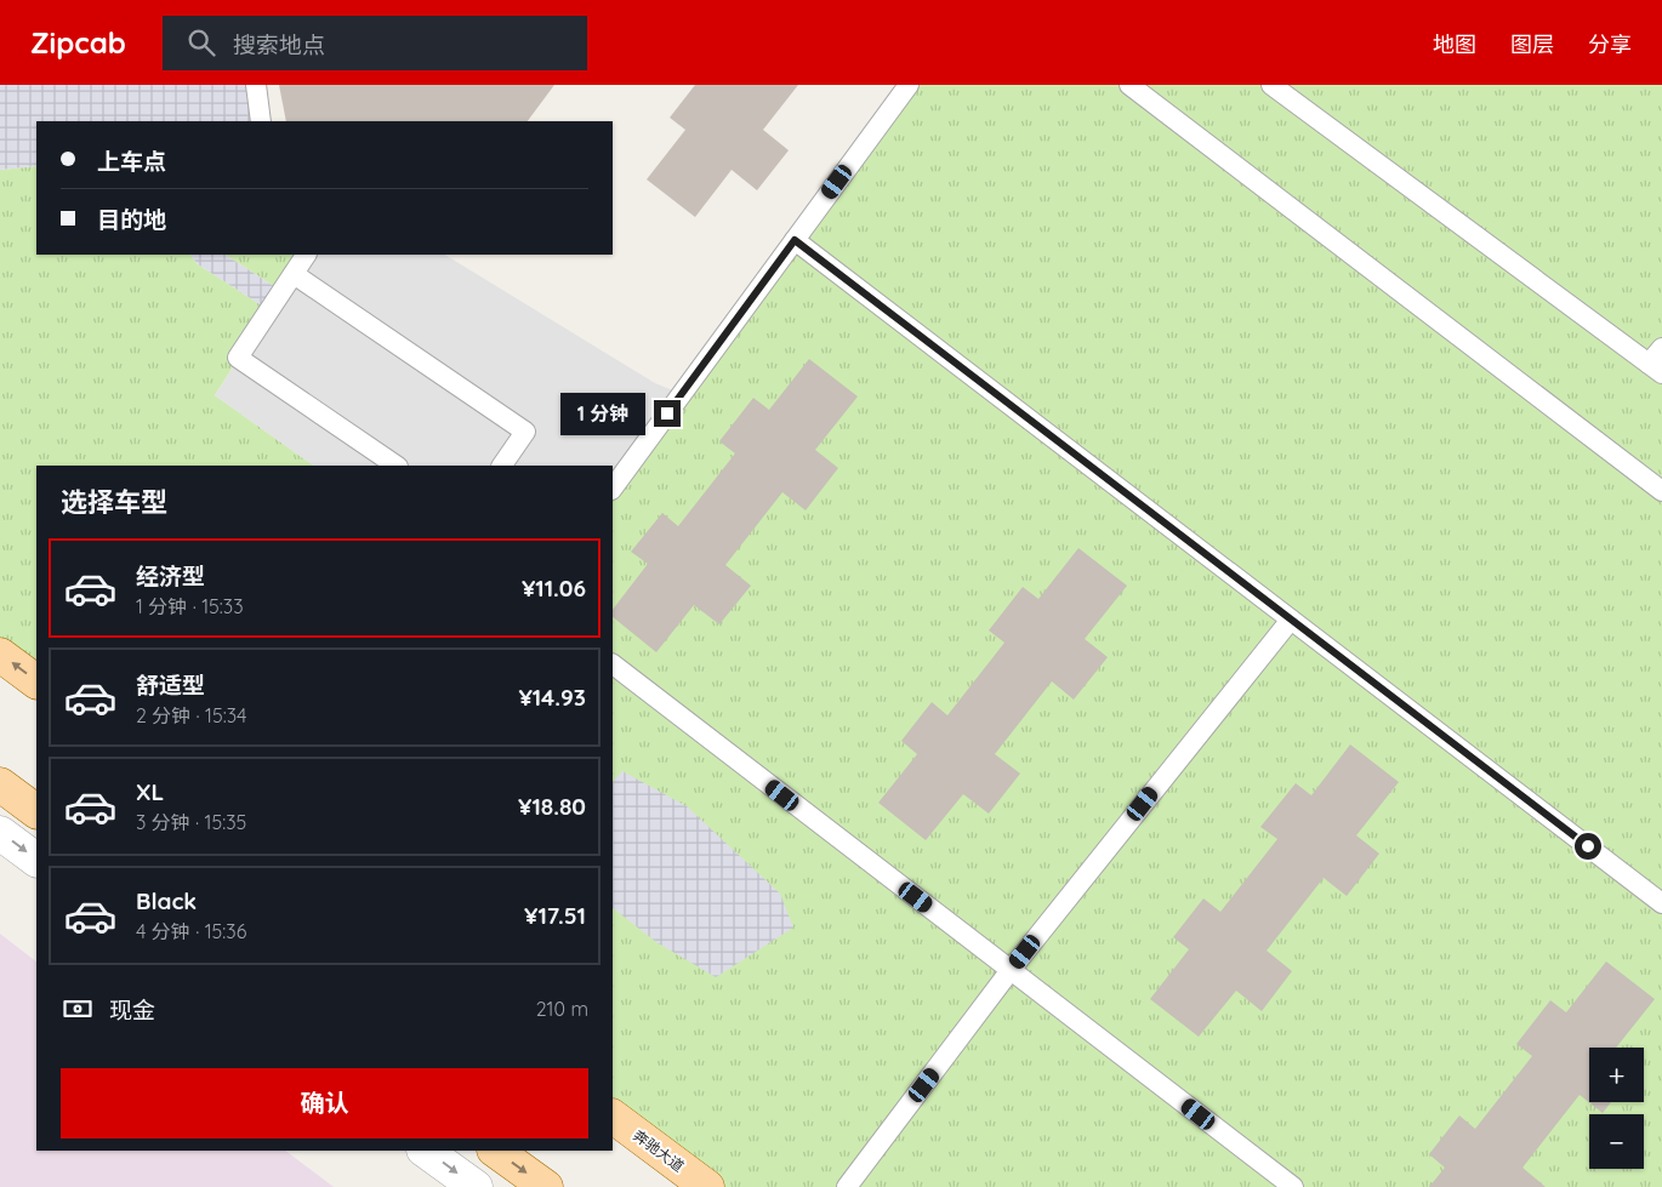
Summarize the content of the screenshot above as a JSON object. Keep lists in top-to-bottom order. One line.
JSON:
{"streets":{"main road":["奔驰大道"]},"page":{"header":"Zipcab","search":"搜索地点","nav":["地图","图层","分享"],"banner":["上车点","目的地"],"bubble":"1 分钟","heading":"选择车型","list":[{"name":"经济型","note":"1 分钟 · 15:33","value":"¥11.06"},{"name":"舒适型","note":"2 分钟 · 15:34","value":"¥14.93"},{"name":"XL","note":"3 分钟 · 15:35","value":"¥18.80"},{"name":"Black","note":"4 分钟 · 15:36","value":"¥17.51"}],"pay":["现金","210 m"],"map_buttons":["+","−"],"buttons":"确认"}}
